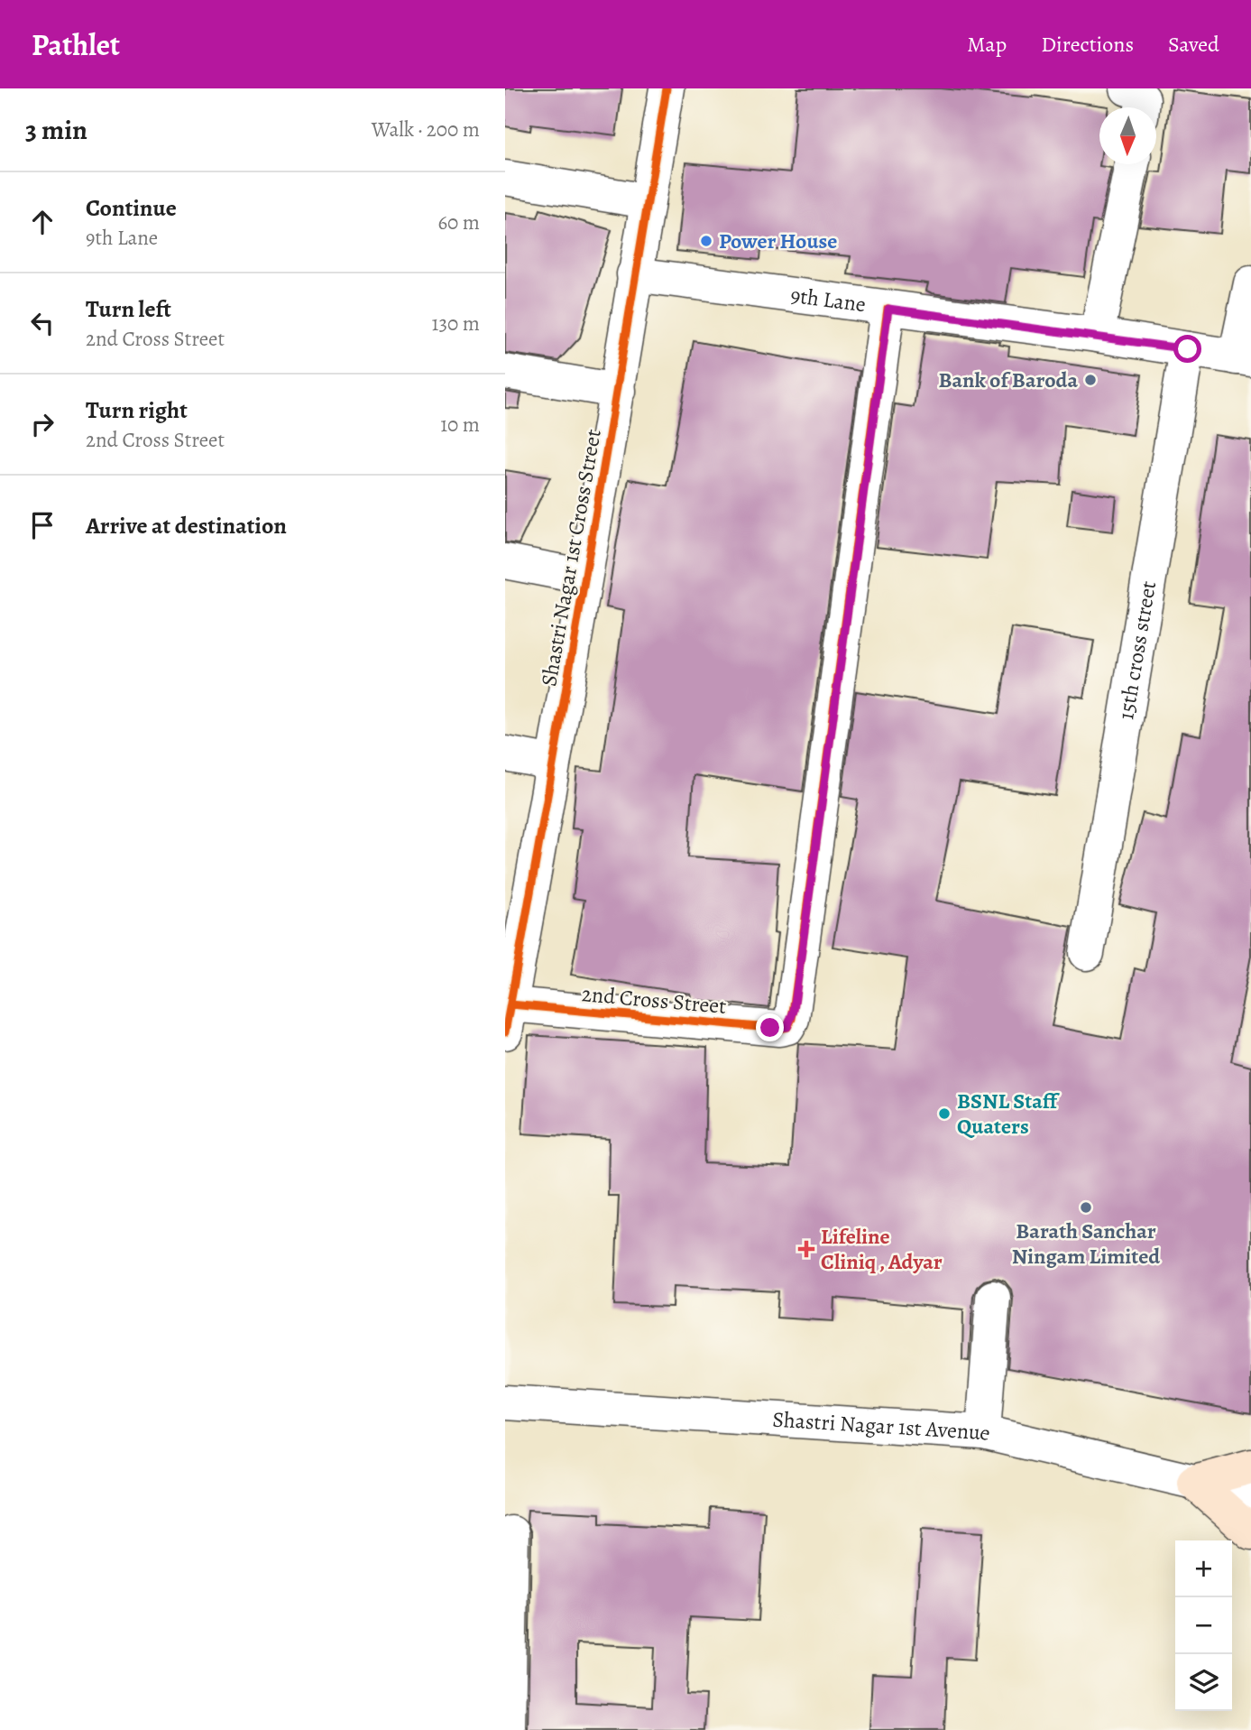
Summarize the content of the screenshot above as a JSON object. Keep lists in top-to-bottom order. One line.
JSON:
{"streets":{"street":["9th Lane","Shastri Nagar 1st Cross Street","15th cross street","2nd Cross Street","Shastri Nagar 1st Avenue"]},"crossings":[["9th Lane","Shastri Nagar 1st Cross Street"],["9th Lane","15th cross street"],["9th Lane","2nd Cross Street"],["Shastri Nagar 1st Cross Street","2nd Cross Street"]],"places":{"other":["Power House","Bank of Baroda","BSNL Staff Quaters","Barath Sanchar Ningam Limited"],"health":["Lifeline Cliniq , Adyar"]},"north":"bottom","page":{"header":"Pathlet","nav":["Map","Directions","Saved"],"heading":["3 min","Walk · 200 m"],"list":[["Continue","9th Lane","60 m"],["Turn left","2nd Cross Street","130 m"],["Turn right","2nd Cross Street","10 m"],"Arrive at destination"],"map_buttons":["+","−"]}}
